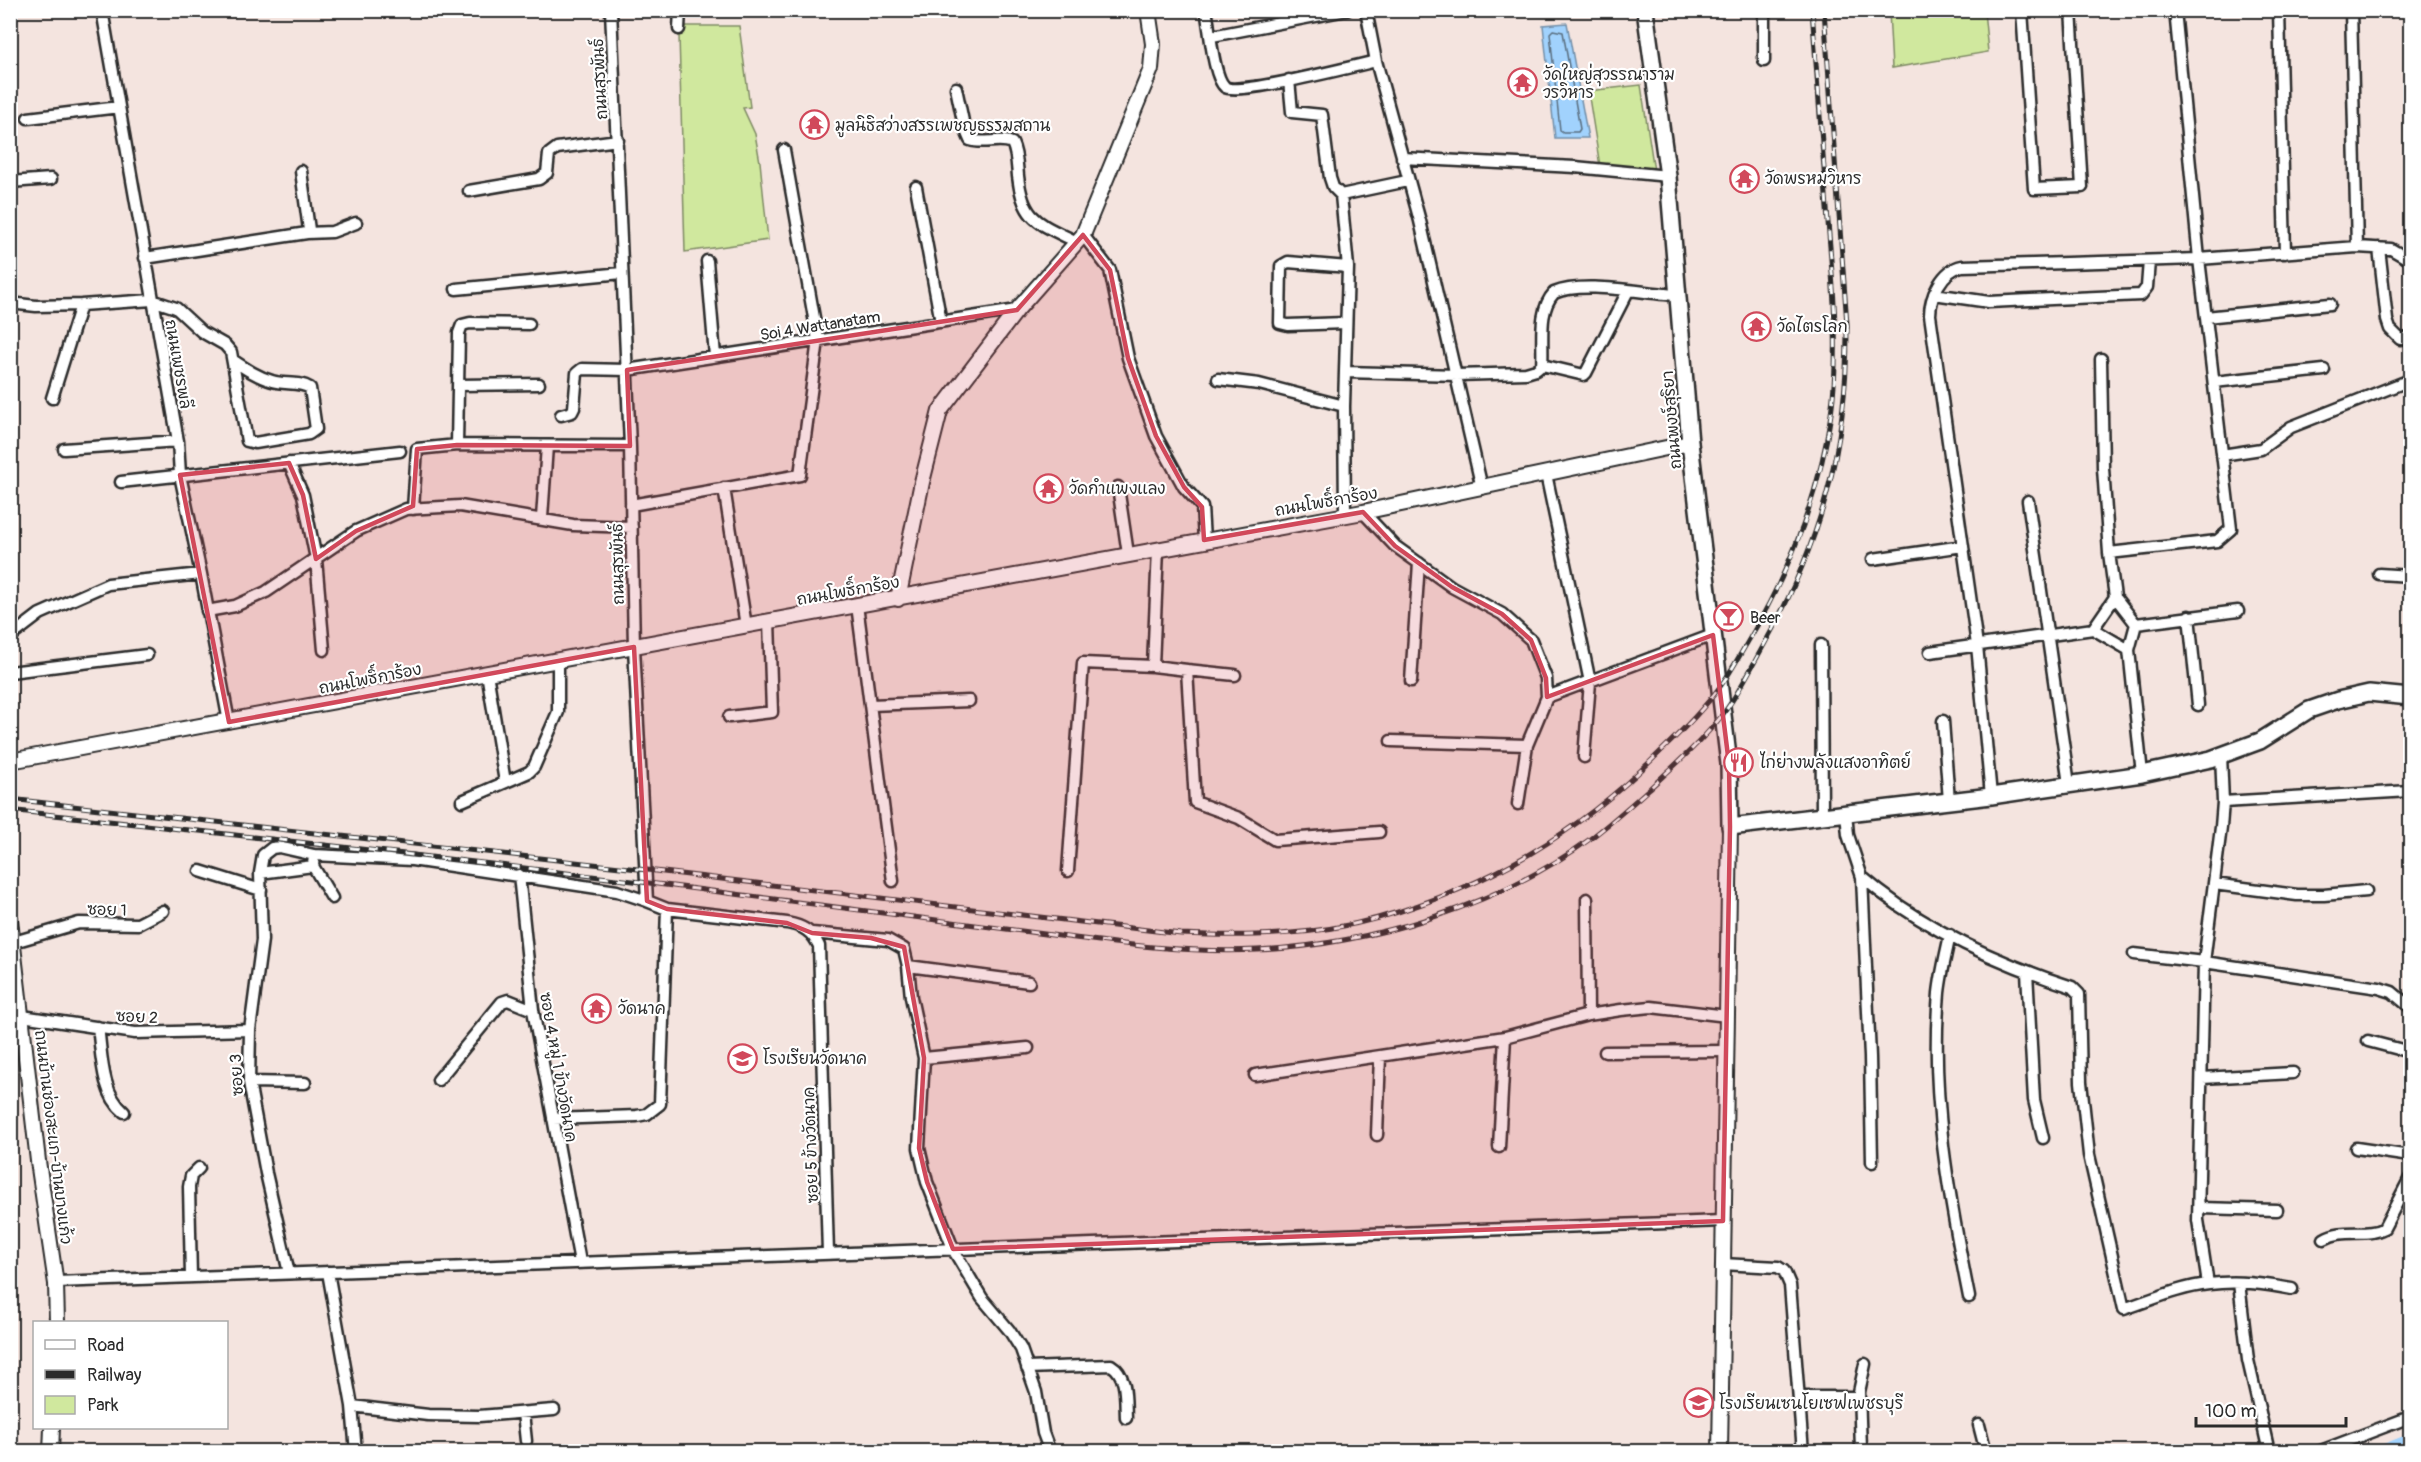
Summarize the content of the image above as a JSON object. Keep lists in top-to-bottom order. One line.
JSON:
{"streets":{"main road":["ถนนพงษ์สุริยา"],"street":["ถนนสุรพันธ์","Soi 4 Wattanatam","ถนนเพชรพลี","ถนนโพธิ์การ้อง","ซอย 1","ซอย 2","ซอย 4 หมู่ 1 ข้างวัดนาค","ซอย 3","ถนนบ้านช่องสะแก-บ้านบางแก้ว","ซอย 5 ข้างวัดนาค"]},"crossings":[["ถนนสุรพันธ์","Soi 4 Wattanatam"],["ถนนสุรพันธ์","ถนนโพธิ์การ้อง"],["ถนนเพชรพลี","ถนนโพธิ์การ้อง"],["ถนนพงษ์สุริยา","ถนนโพธิ์การ้อง"],["ซอย 1","ถนนบ้านช่องสะแก-บ้านบางแก้ว"],["ซอย 2","ซอย 3"],["ซอย 2","ถนนบ้านช่องสะแก-บ้านบางแก้ว"]],"places":{"temple":["วัดใหญ่สุวรรณาราม วรวิหาร","มูลนิธิสว่างสรรเพชญธรรมสถาน","วัดพรหมวิหาร","วัดไตรโลก","วัดกำแพงแลง","วัดนาค"],"bar":["Beer"],"restaurant":["ไก่ย่างพลังแสงอาทิตย์"],"school or university":["โรงเรียนวัดนาค","โรงเรียนเซนโยเซฟเพชรบุรี"]},"legend":["Road","Railway","Park"],"scale_bar":"100 m"}
